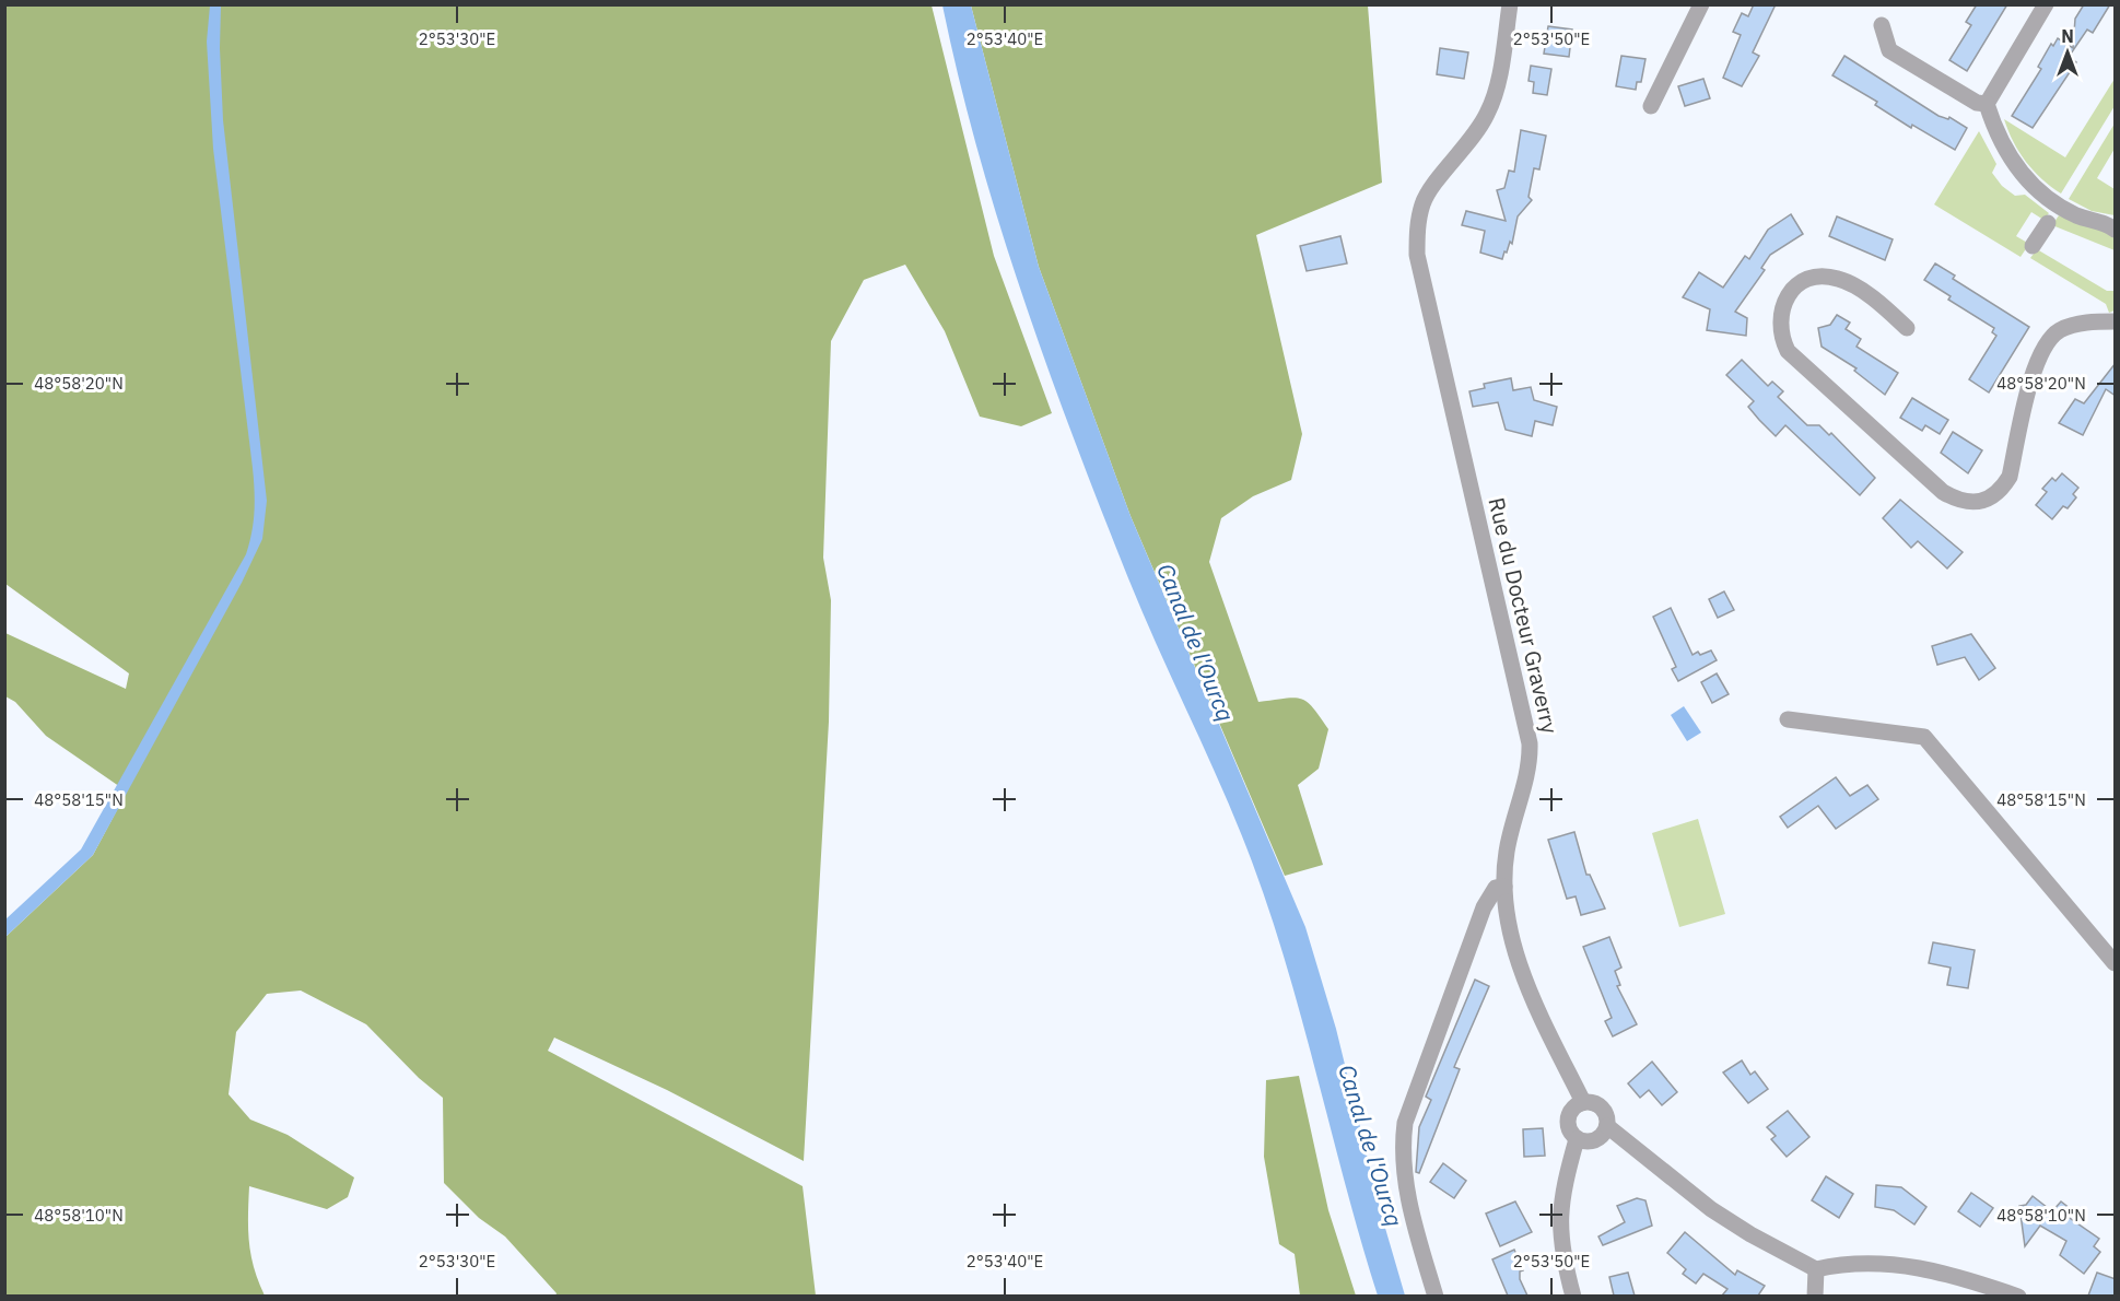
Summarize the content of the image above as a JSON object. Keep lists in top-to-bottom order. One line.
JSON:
{"streets":{"street":["Rue du Docteur Graverry"]},"water":["Canal de l'Ourcq"],"north":"top","coordinates":["2°53'30\"E","2°53'40\"E","2°53'50\"E","48°58'20\"N","48°58'15\"N","48°58'10\"N"]}
